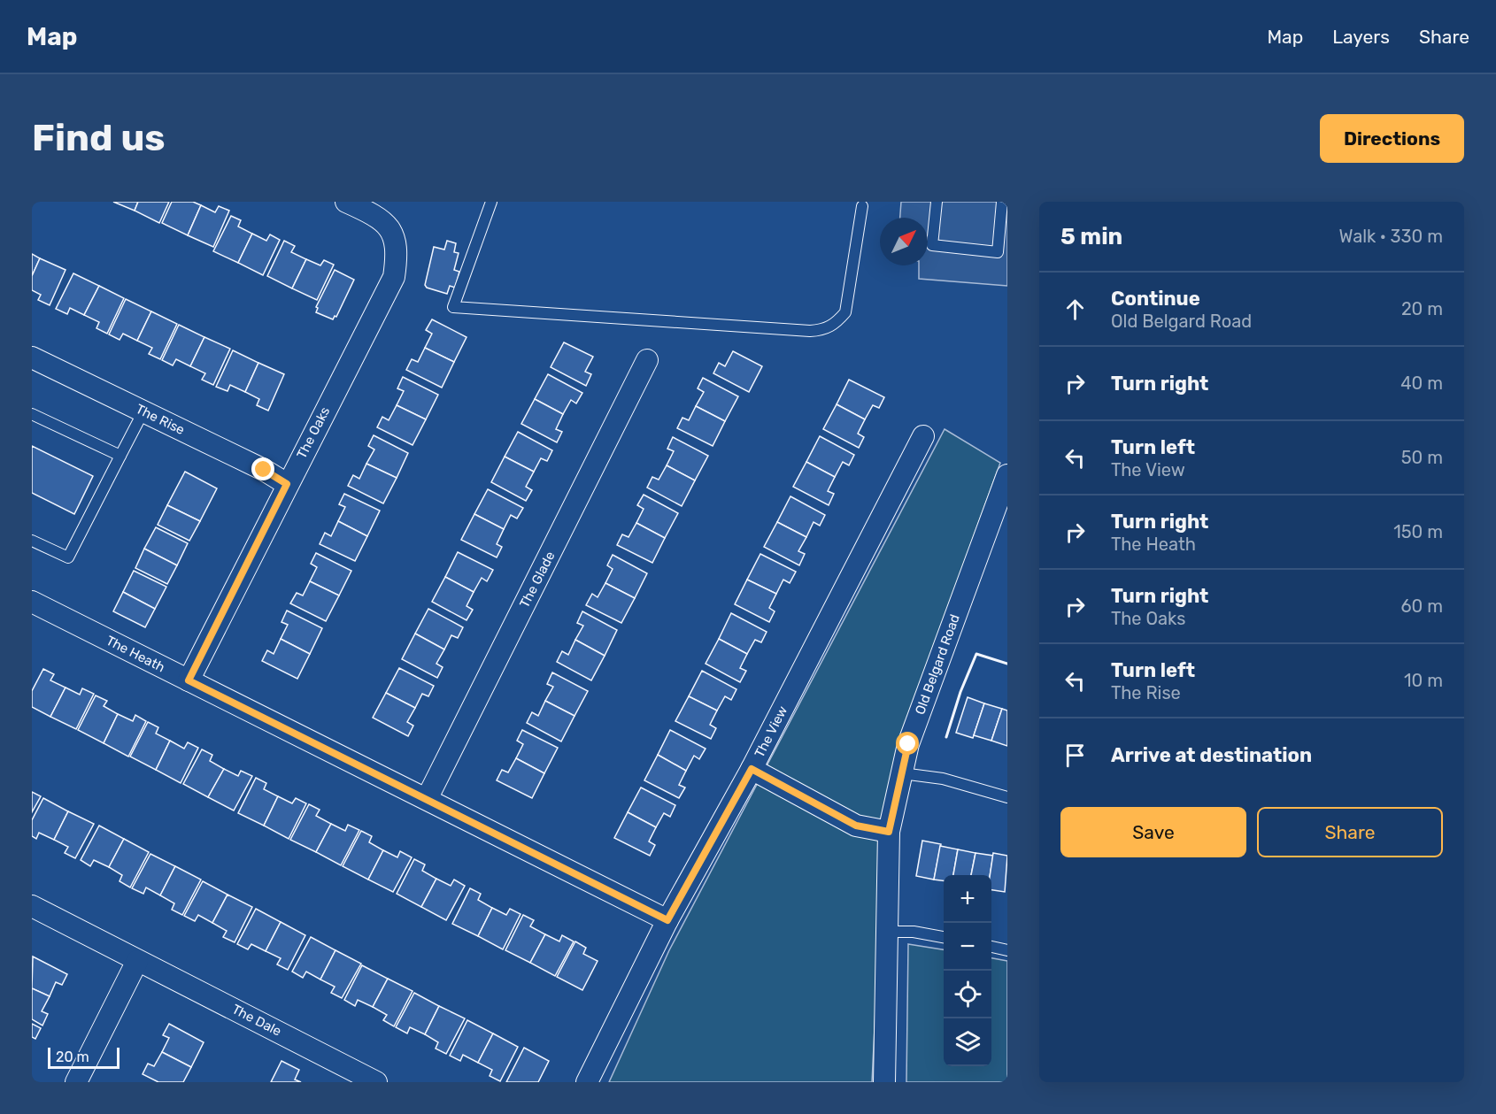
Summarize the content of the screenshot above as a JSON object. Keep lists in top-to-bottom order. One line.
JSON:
{"streets":{"street":["The Rise","The Oaks","The Glade","The Heath","Old Belgard Road","The View","The Dale"]},"crossings":[["The Rise","The Oaks"],["The Oaks","The Heath"],["The Glade","The Heath"],["The Heath","The View"]],"scale_bar":"20 m","north":"top right","page":{"header":"Map","nav":["Map","Layers","Share"],"buttons":["Directions",["Save","Share"]],"title":"Find us","heading":["5 min","Walk · 330 m"],"list":[["Continue","Old Belgard Road","20 m"],["Turn right","40 m"],["Turn left","The View","50 m"],["Turn right","The Heath","150 m"],["Turn right","The Oaks","60 m"],["Turn left","The Rise","10 m"],"Arrive at destination"],"map_buttons":["+","−"],"scale":"20 m"}}
